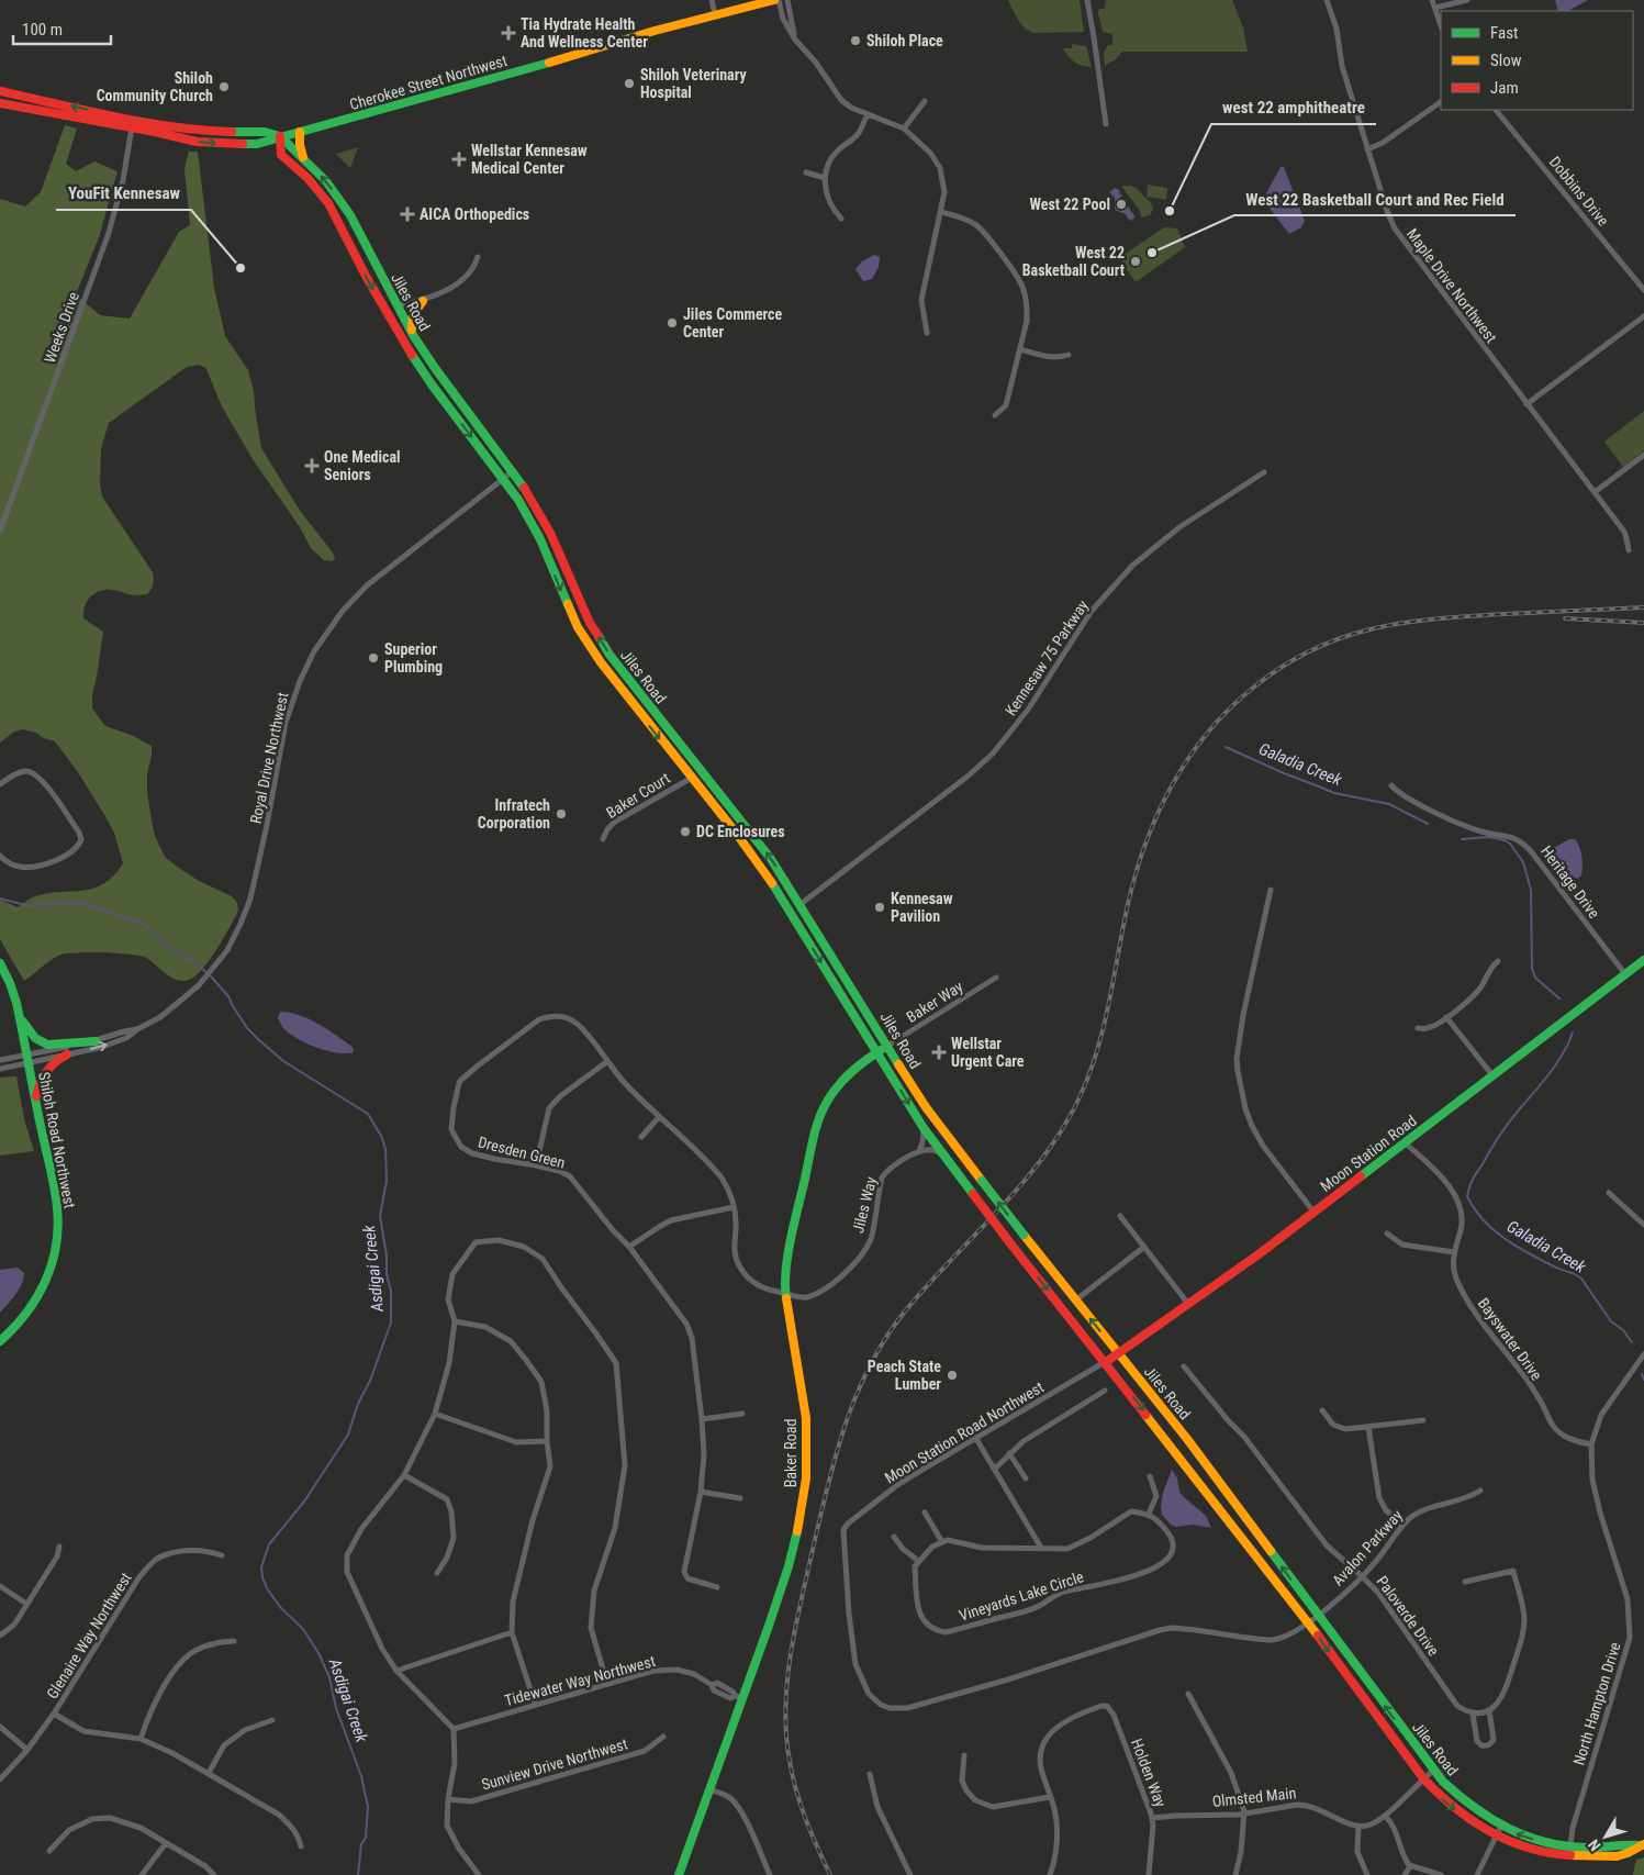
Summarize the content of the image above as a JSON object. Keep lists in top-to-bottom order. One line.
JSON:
{"streets":{"street":["Cherokee Street Northwest","Dobbins Drive","Maple Drive Northwest","Jiles Road","Weeks Drive","Kennesaw 75 Parkway","Royal Drive Northwest","Baker Court","Heritage Drive","Baker Way","Shiloh Road Northwest","Dresden Green","Moon Station Road","Jiles Way","Bayswater Drive","Moon Station Road Northwest","Baker Road","Avalon Parkway","Vineyards Lake Circle","Paloverde Drive","Glenaire Way Northwest","Tidewater Way Northwest","North Hampton Drive","Sunview Drive Northwest","Holden Way","Olmsted Main"]},"crossings":[["Cherokee Street Northwest","Jiles Road"],["Cherokee Street Northwest","Weeks Drive"],["Jiles Road","Kennesaw 75 Parkway"],["Jiles Road","Royal Drive Northwest"],["Jiles Road","Baker Court"],["Jiles Road","Baker Way"],["Jiles Road","Moon Station Road"],["Jiles Road","Moon Station Road Northwest"],["Jiles Road","Baker Road"],["Jiles Road","Avalon Parkway"],["Jiles Road","North Hampton Drive"],["Royal Drive Northwest","Shiloh Road Northwest"],["Heritage Drive","Moon Station Road"],["Baker Way","Baker Road"],["Dresden Green","Jiles Way"],["Dresden Green","Baker Road"],["Moon Station Road","Bayswater Drive"],["Moon Station Road","Moon Station Road Northwest"],["Jiles Way","Baker Road"],["Bayswater Drive","North Hampton Drive"],["Moon Station Road Northwest","Avalon Parkway"],["Baker Road","Tidewater Way Northwest"],["Avalon Parkway","Paloverde Drive"],["Holden Way","Olmsted Main"]],"water":["Galadia Creek","Asdigai Creek"],"places":{"health":["Tia Hydrate Health And Wellness Center","Wellstar Kennesaw Medical Center","AICA Orthopedics","One Medical Seniors","Wellstar Urgent Care"],"other":["Shiloh Place","Shiloh Veterinary Hospital","Shiloh Community Church","West 22 Pool","west 22 amphitheatre","West 22 Basketball Court and Rec Field","West 22 Basketball Court","YouFit Kennesaw","Jiles Commerce Center","Superior Plumbing","Infratech Corporation","DC Enclosures","Kennesaw Pavilion","Peach State Lumber"]},"legend":["Fast","Slow","Jam"],"scale_bar":"100 m","north":"bottom left"}
